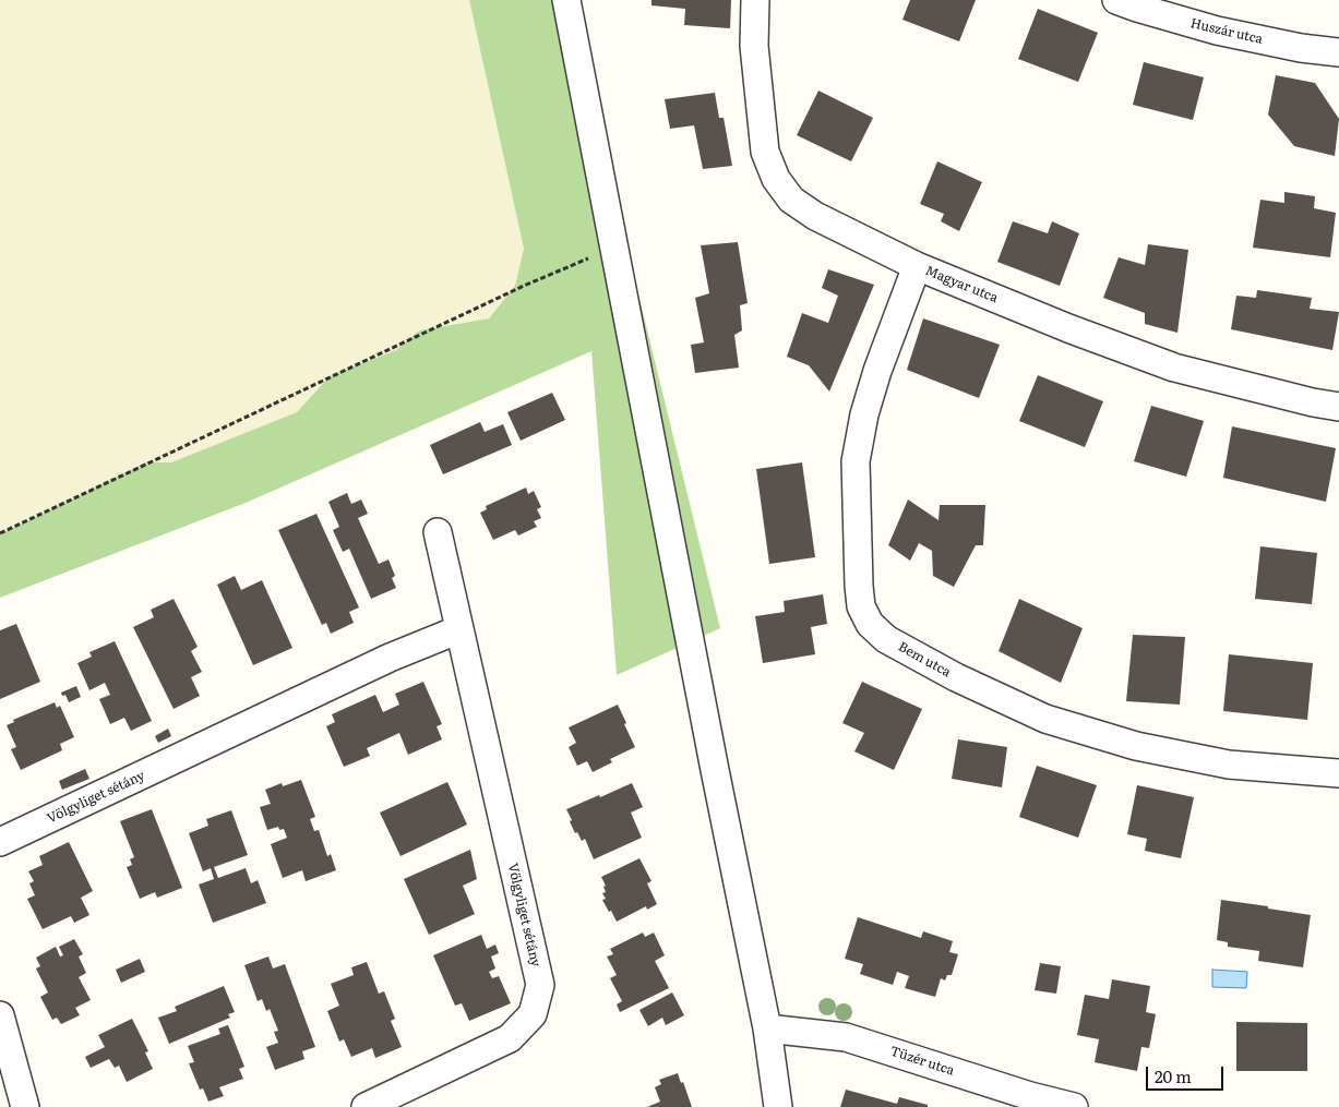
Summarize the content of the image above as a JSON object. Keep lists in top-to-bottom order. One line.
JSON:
{"streets":{"street":["Huszár utca","Magyar utca","Bem utca","Völgyliget sétány","Tüzér utca"]},"crossings":[["Magyar utca","Bem utca"]],"scale_bar":"20 m"}
